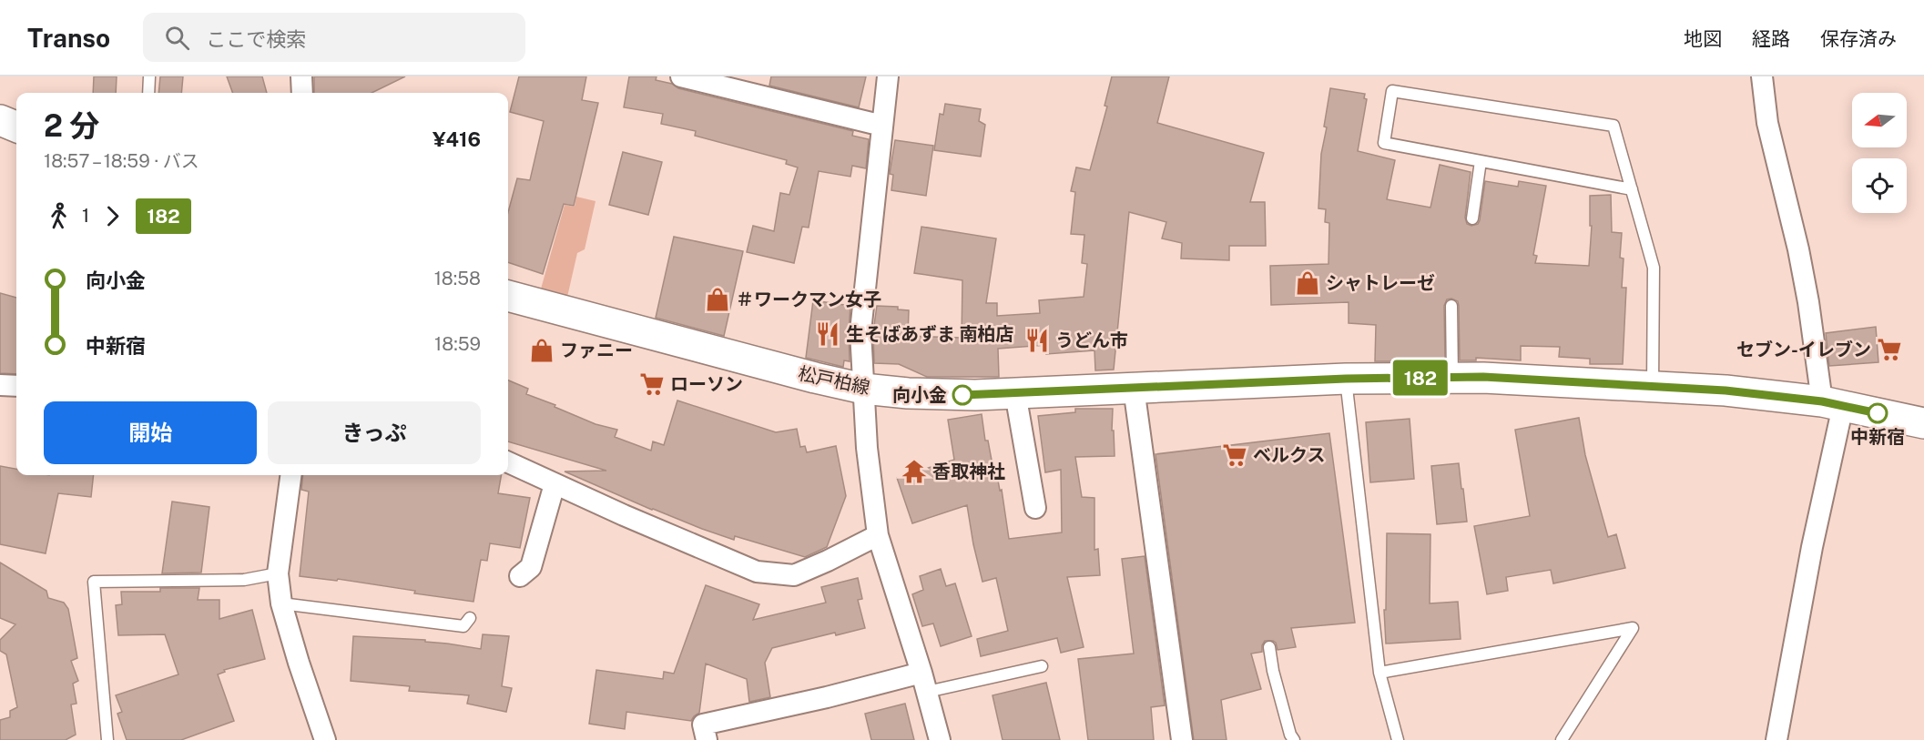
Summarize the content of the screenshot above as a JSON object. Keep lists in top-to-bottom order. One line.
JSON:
{"streets":{"main road":["松戸柏線"]},"places":{"shop":["シャトレーゼ","＃ワークマン女子","ファニー"],"restaurant":["生そばあずま 南柏店","うどん市"],"supermarket":["セブン-イレブン","ローソン","ベルクス"],"other":["向小金","中新宿"],"temple":["香取神社"]},"lines":["bus line 182"],"north":"left","page":{"header":"Transo","search":"ここで検索","nav":["地図","経路","保存済み"],"on_map":"182","heading":["2 分","18:57 – 18:59 · バス","¥416"],"legs":["1","182"],"list":[{"name":"向小金","value":"18:58"},{"name":"中新宿","value":"18:59"}],"buttons":["開始","きっぷ"]}}
